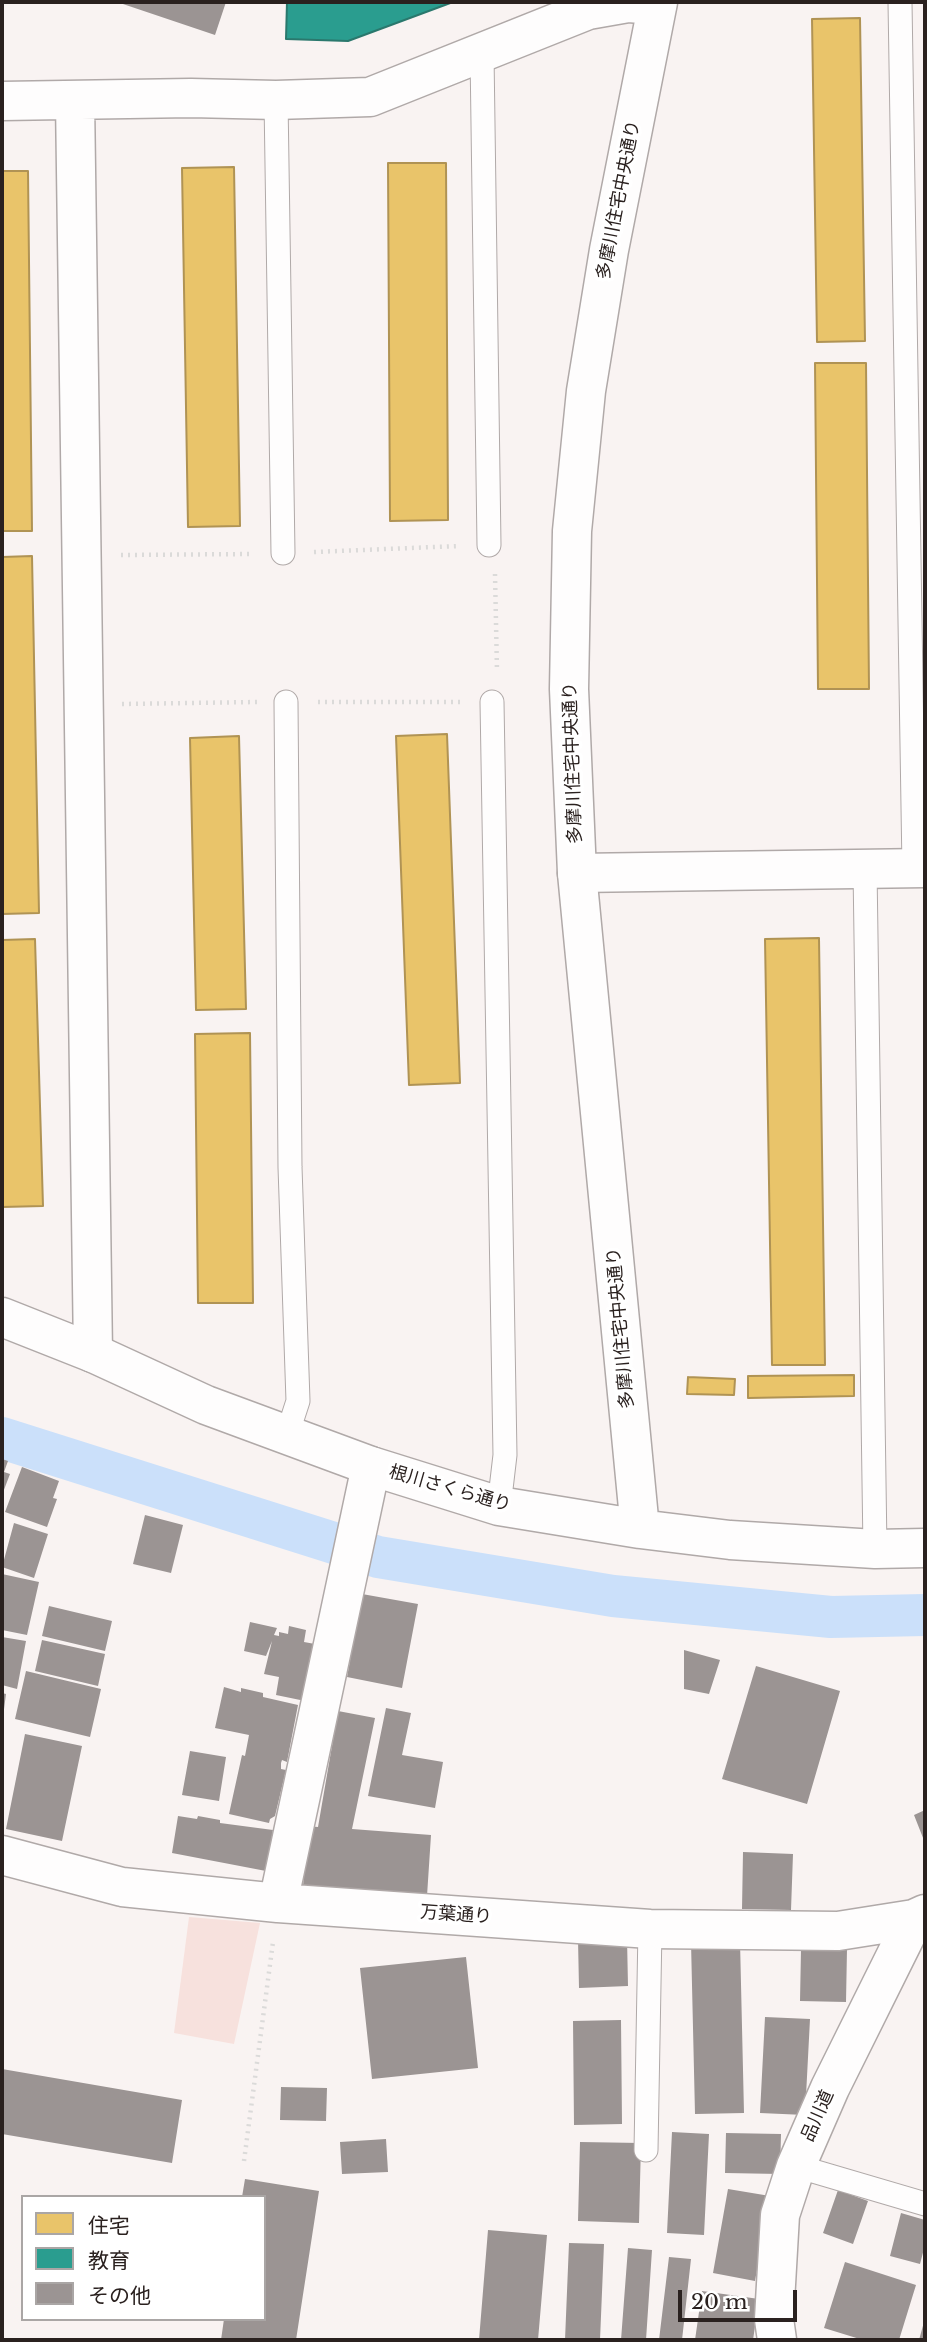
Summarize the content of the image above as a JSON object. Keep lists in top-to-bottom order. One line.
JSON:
{"streets":{"street":["多摩川住宅中央通り","根川さくら通り","万葉通り","品川道"]},"crossings":[["多摩川住宅中央通り","根川さくら通り"],["万葉通り","品川道"]],"legend":["住宅","教育","その他"],"scale_bar":"20 m"}
